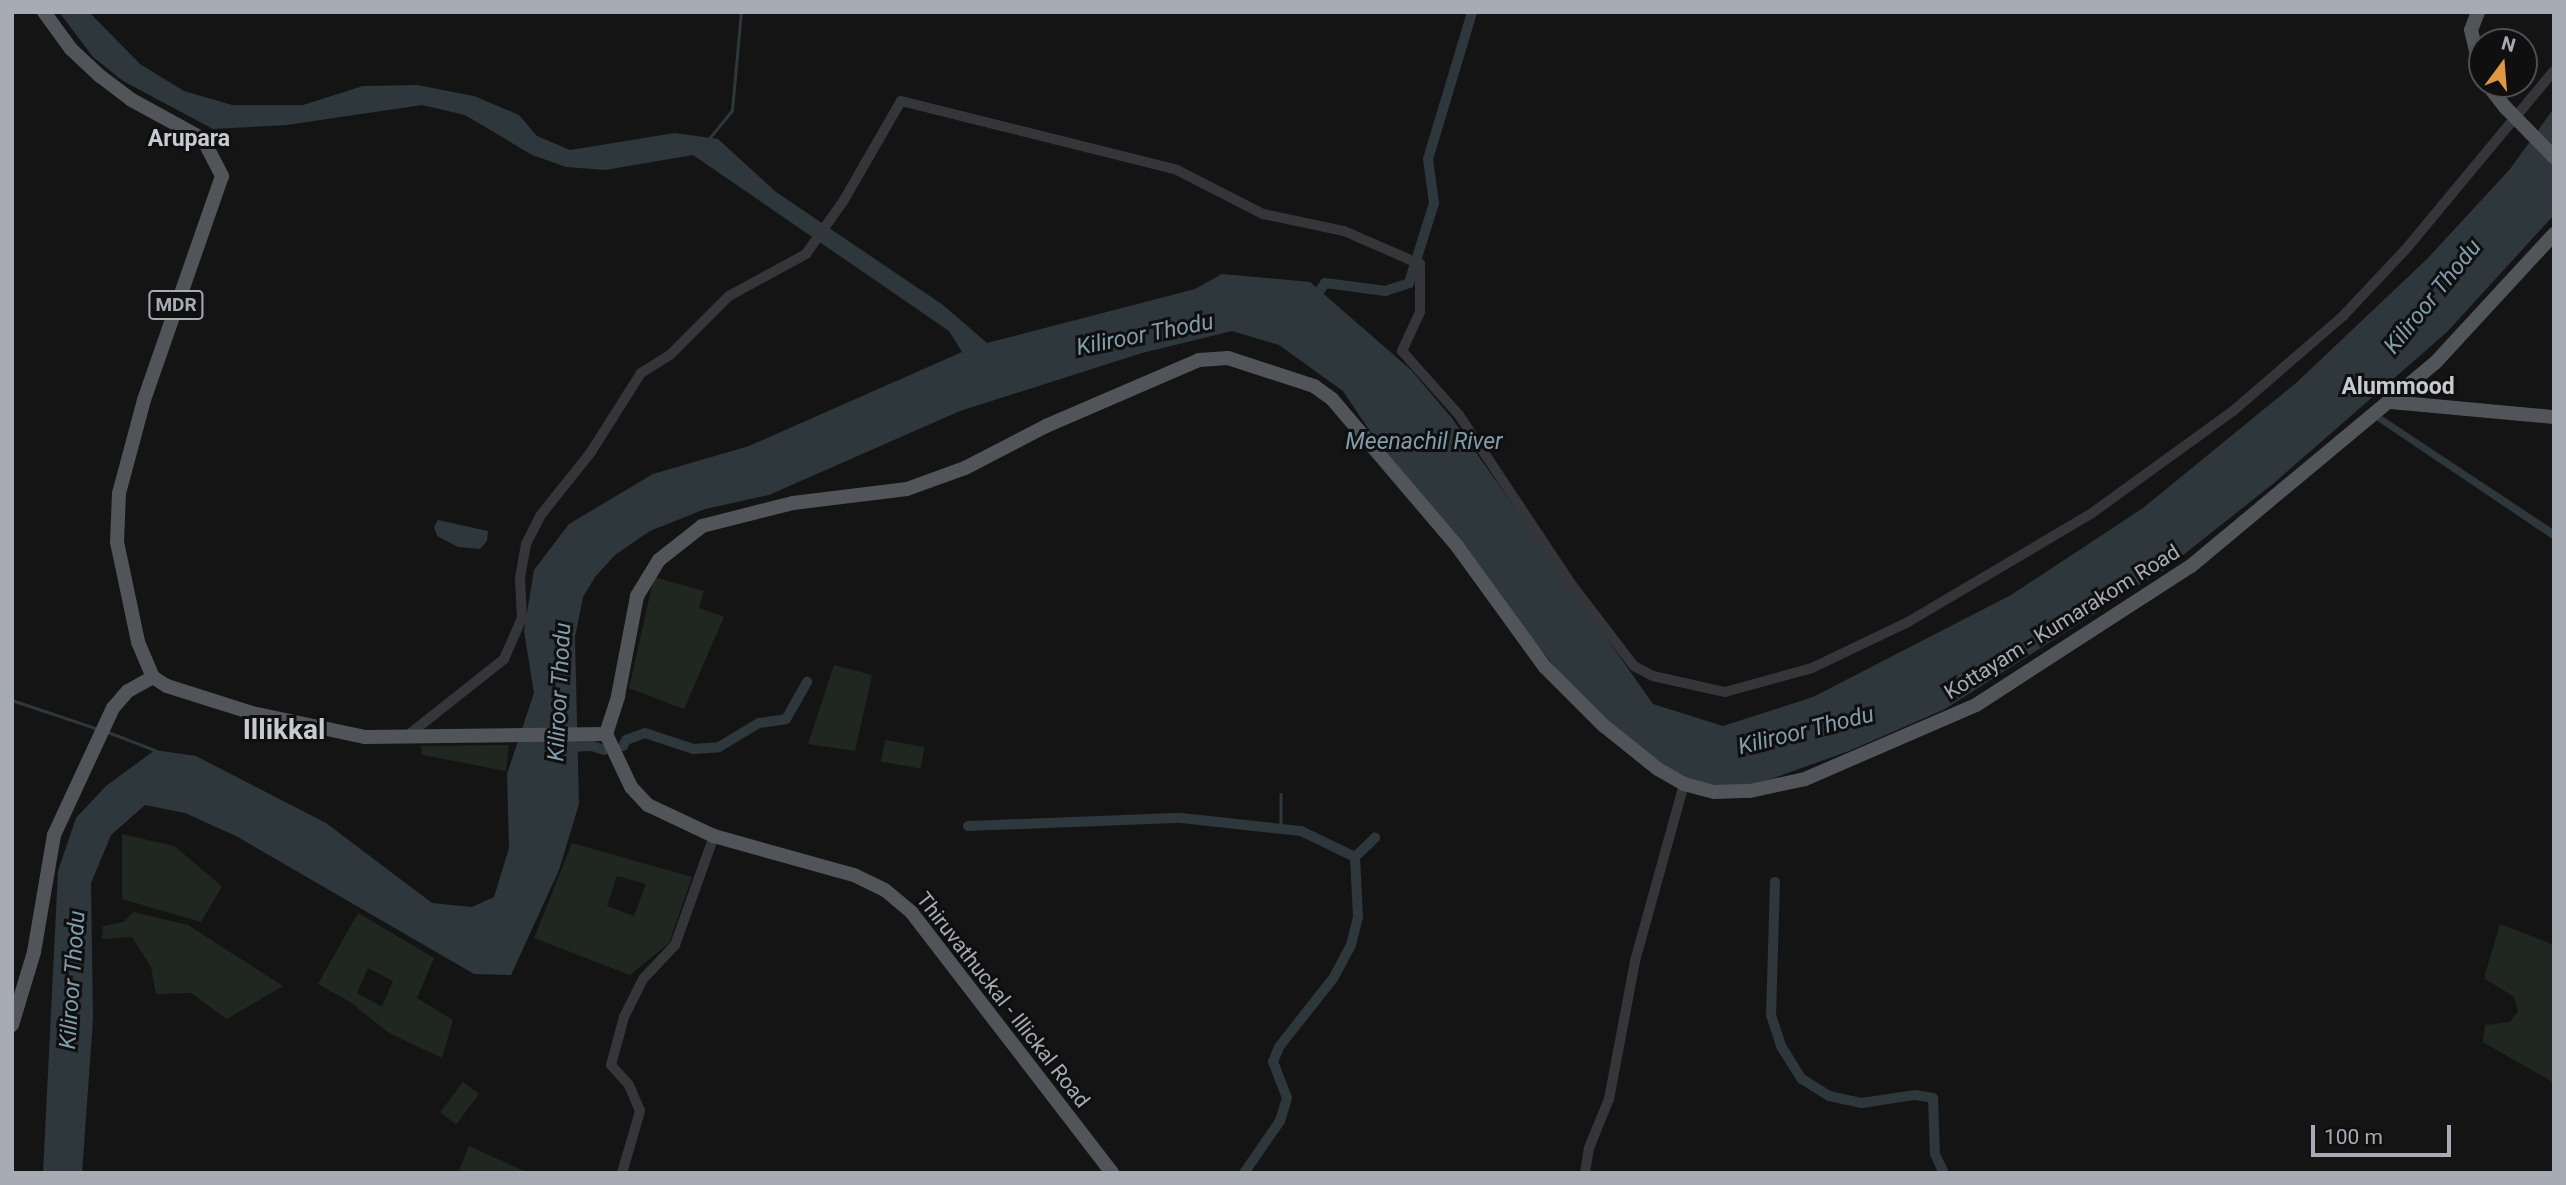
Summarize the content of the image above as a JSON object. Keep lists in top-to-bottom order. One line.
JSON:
{"streets":{"main road":["MDR","Kottayam - Kumarakom Road","Thiruvathuckal - Illickal Road"]},"crossings":[["Kottayam - Kumarakom Road","Thiruvathuckal - Illickal Road"]],"districts":["Arupara","Alummood","Illikkal"],"water":["Kiliroor Thodu","Meenachil River"],"scale_bar":"100 m","north":"top"}
